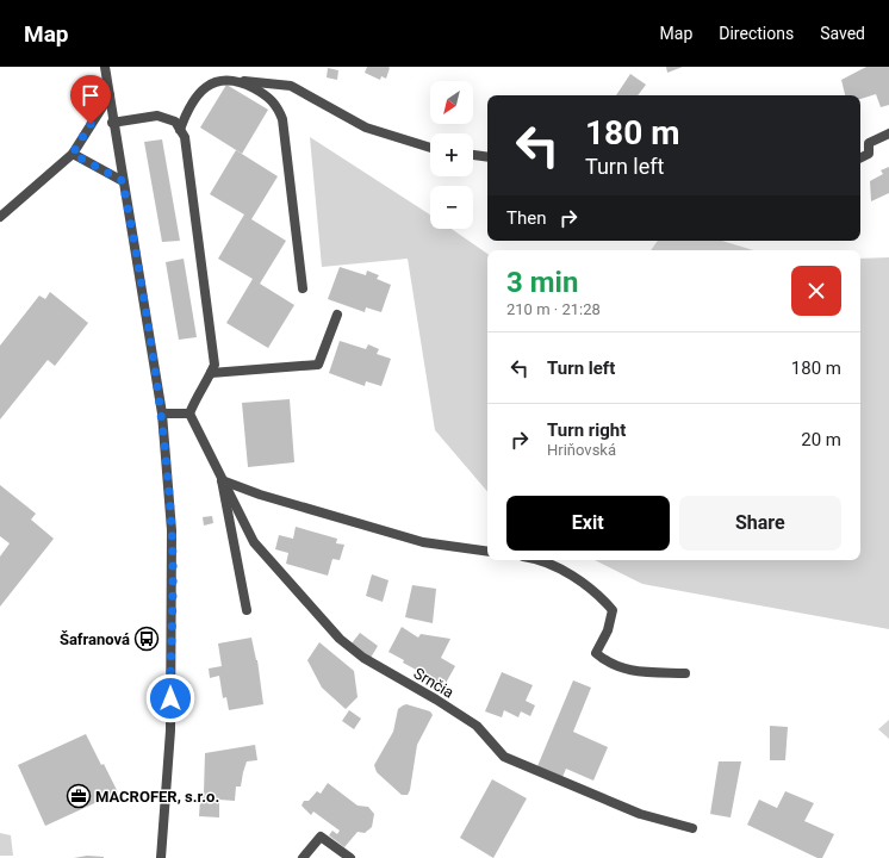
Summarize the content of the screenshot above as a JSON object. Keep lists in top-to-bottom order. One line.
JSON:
{"streets":{"street":["Srnčia"]},"places":{"bus stop":["Šafranová"],"office":["MACROFER, s.r.o."]},"north":"bottom left","page":{"header":"Map","nav":["Map","Directions","Saved"],"map_buttons":["+","−"],"turn":["180 m","Turn left"],"then":"Then","heading":["3 min","210 m · 21:28"],"list":[{"name":"Turn left","value":"180 m"},{"name":"Turn right","note":"Hriňovská","value":"20 m"}],"buttons":["Exit","Share"]}}
